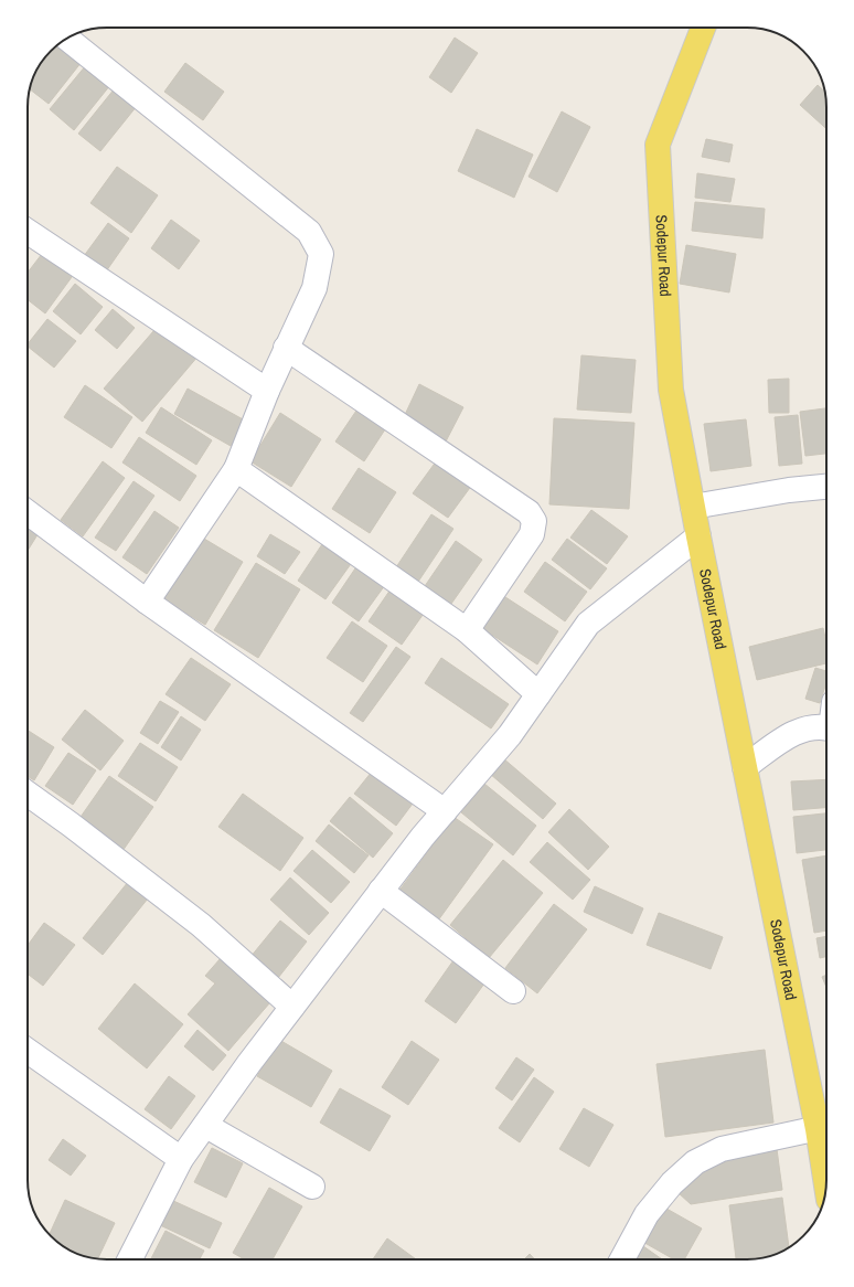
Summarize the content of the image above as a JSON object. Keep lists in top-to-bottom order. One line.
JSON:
{"streets":{"main road":["Sodepur Road"]}}
